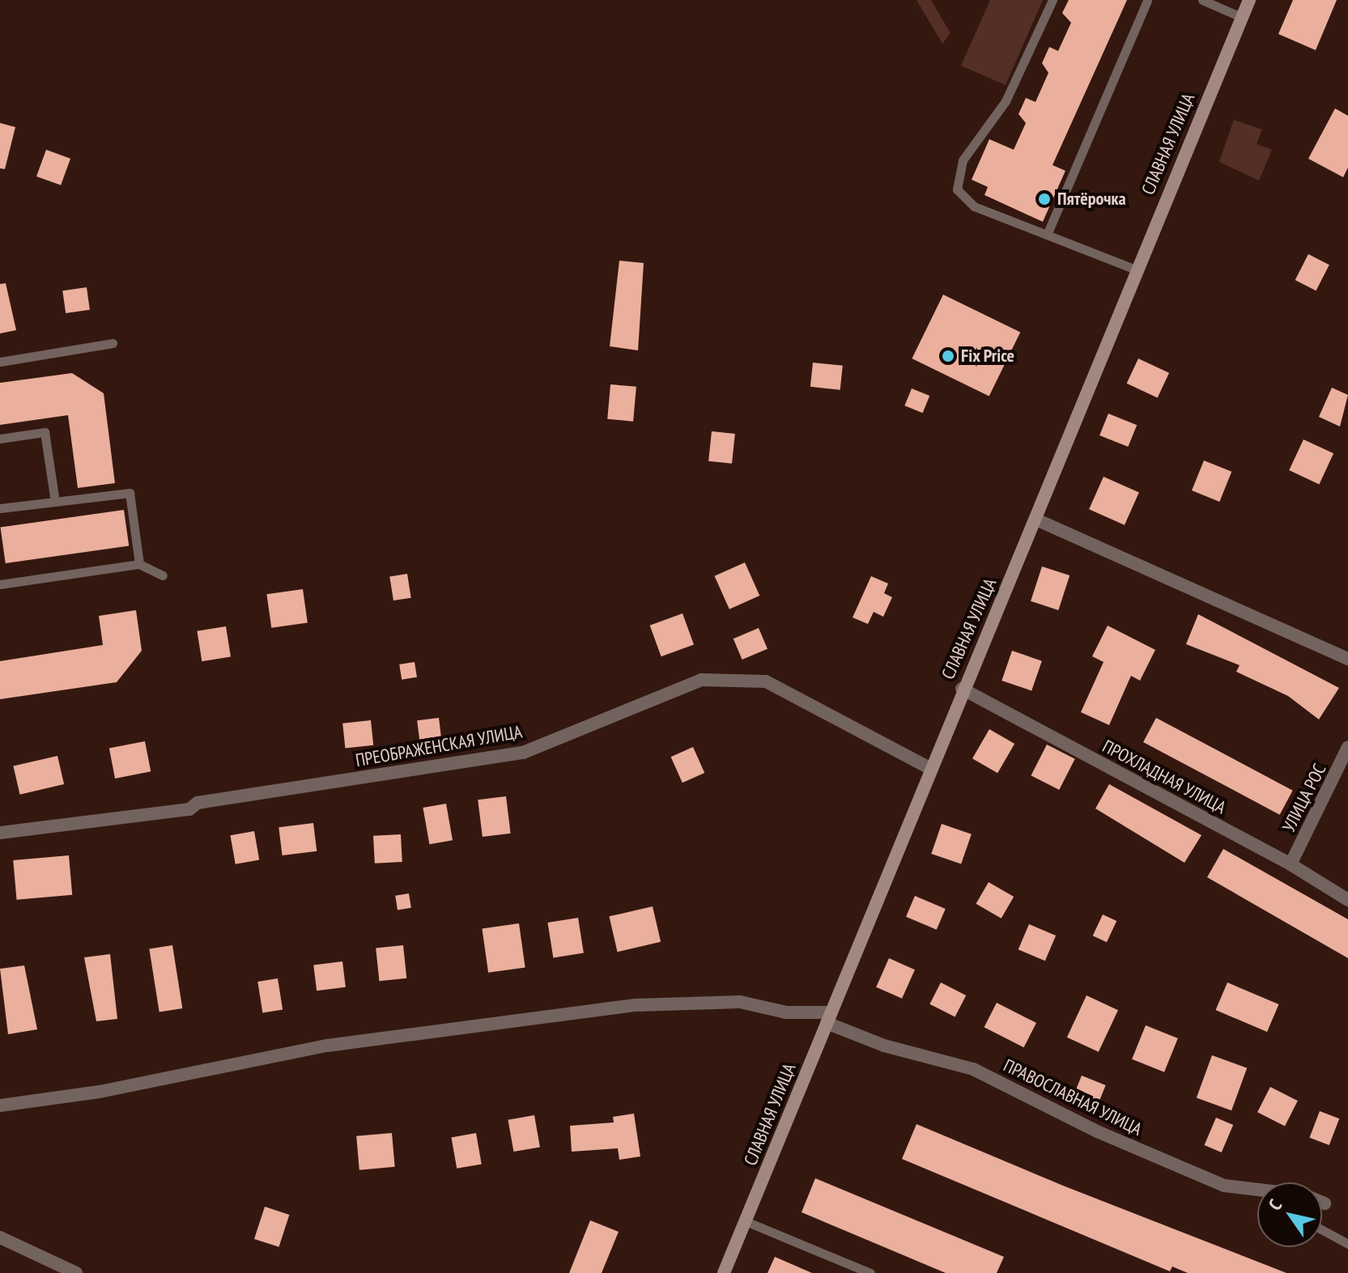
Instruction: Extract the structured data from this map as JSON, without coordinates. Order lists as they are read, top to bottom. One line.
{"streets":{"street":["СЛАВНАЯ УЛИЦА","ПРЕОБРАЖЕНСКАЯ УЛИЦА","ПРОХЛАДНАЯ УЛИЦА","УЛИЦА РОС","ПРАВОСЛАВНАЯ УЛИЦА"]},"crossings":[["СЛАВНАЯ УЛИЦА","ПРЕОБРАЖЕНСКАЯ УЛИЦА"],["СЛАВНАЯ УЛИЦА","ПРОХЛАДНАЯ УЛИЦА"],["СЛАВНАЯ УЛИЦА","ПРАВОСЛАВНАЯ УЛИЦА"],["ПРОХЛАДНАЯ УЛИЦА","УЛИЦА РОС"]],"places":["Пятёрочка","Fix Price"],"north":"top left"}
